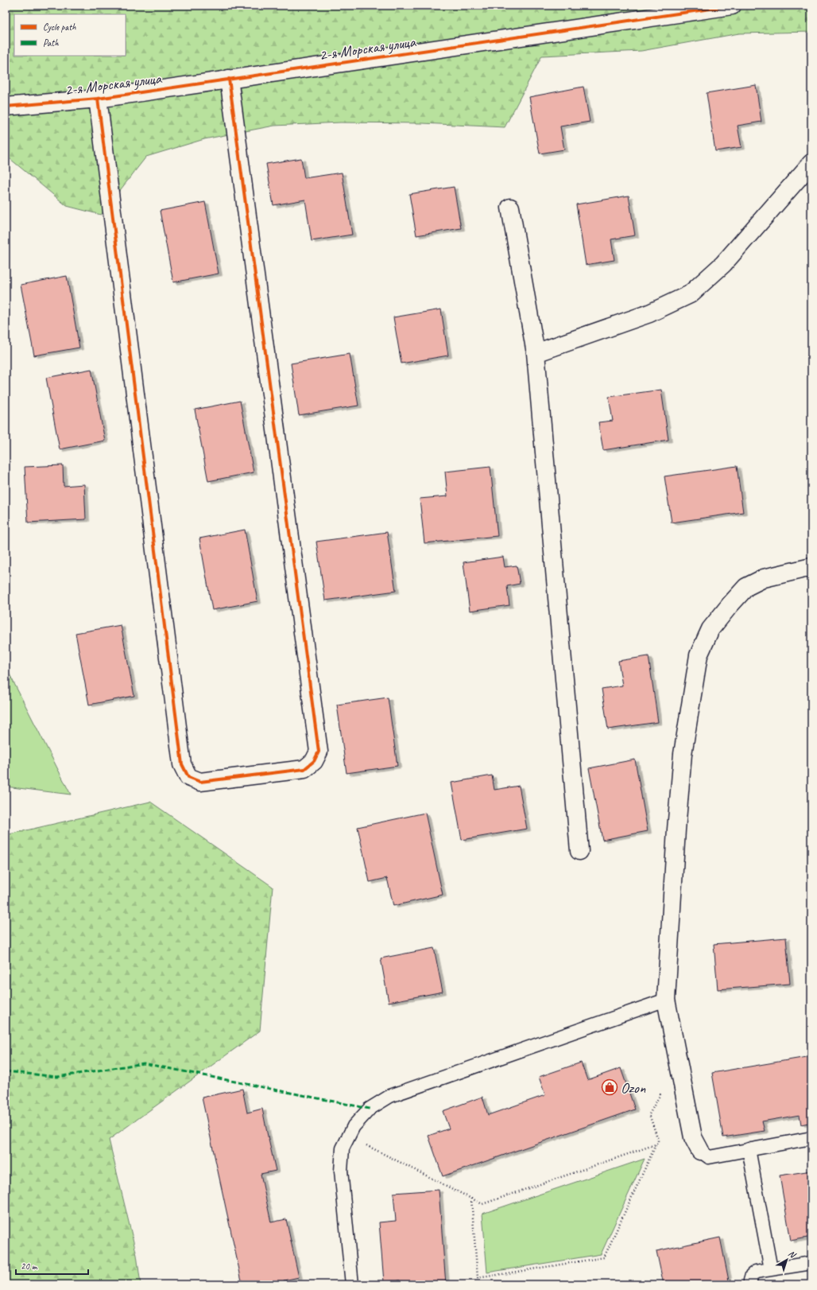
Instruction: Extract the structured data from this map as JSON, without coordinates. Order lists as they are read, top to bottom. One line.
{"streets":{"street":["2-я Морская улица"]},"places":{"shop":["Ozon"]},"legend":["Cycle path","Path"],"scale_bar":"20 m","north":"top right"}
